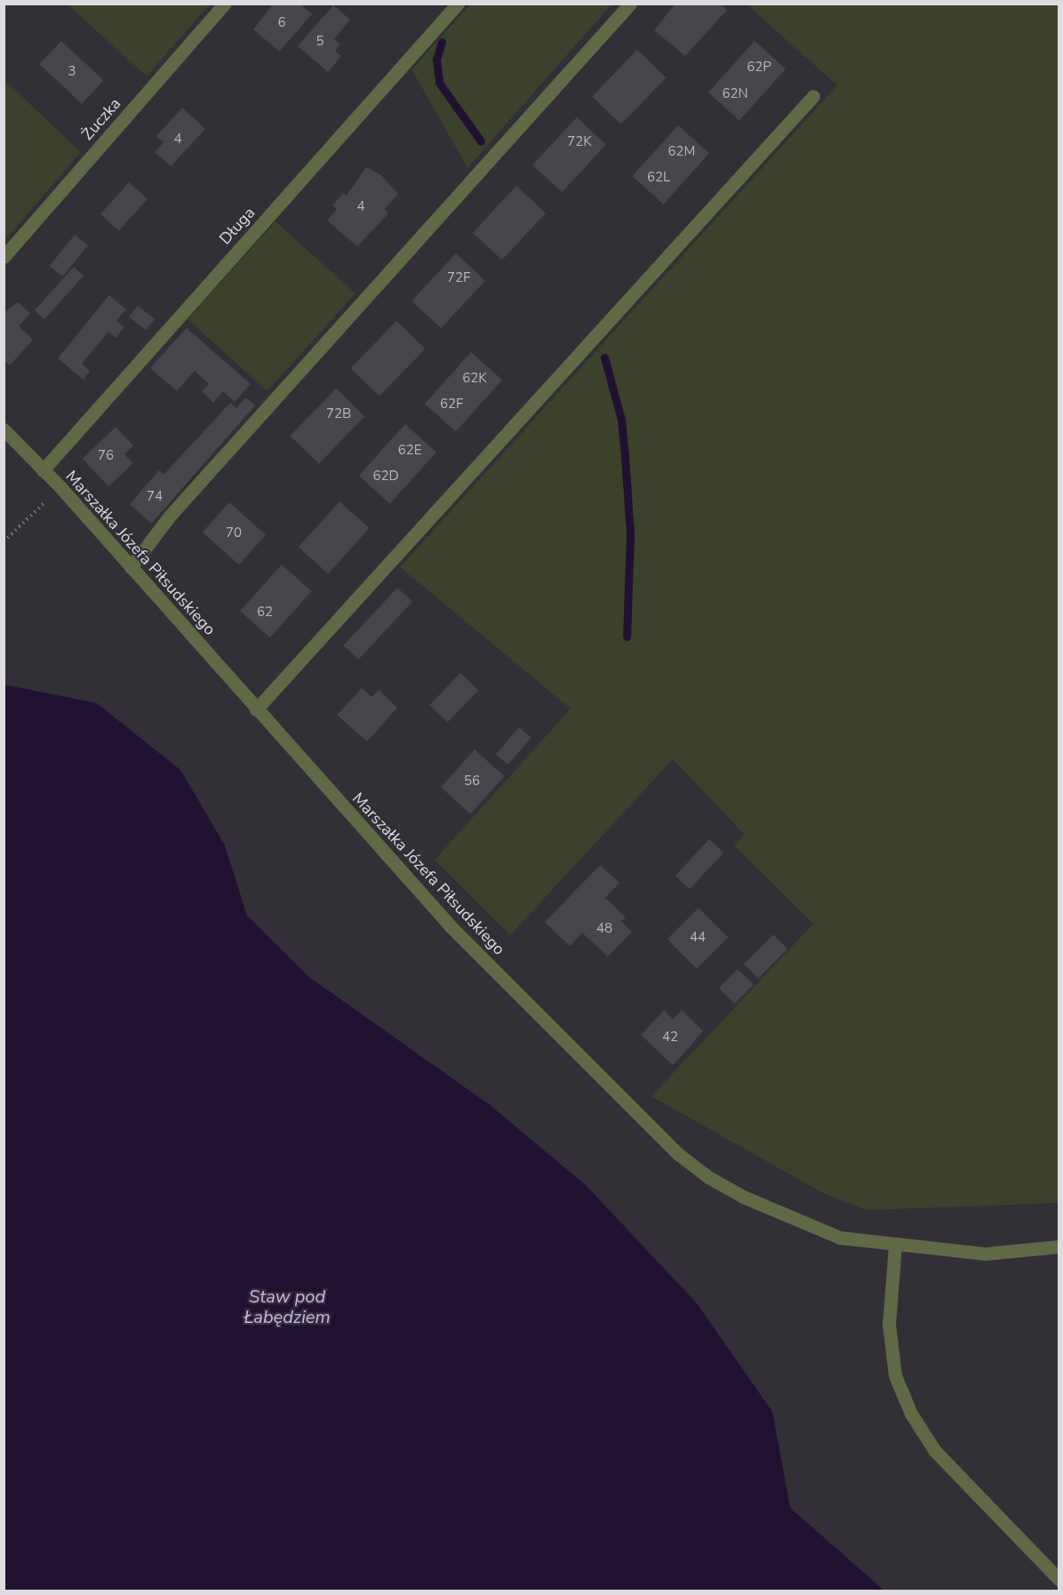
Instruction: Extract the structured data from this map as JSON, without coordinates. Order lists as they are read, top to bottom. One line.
{"streets":{"street":["Żuczka","Długa","Marszałka Józefa Piłsudskiego"]},"crossings":[["Długa","Marszałka Józefa Piłsudskiego"]],"water":["Staw pod Łabędziem"],"house_numbers":["6","5","62P","3","62N","4","72K","62M","62L","4","72F","62K","62F","72B","62E","76","62D","74","70","62","56","48","44","42"]}
